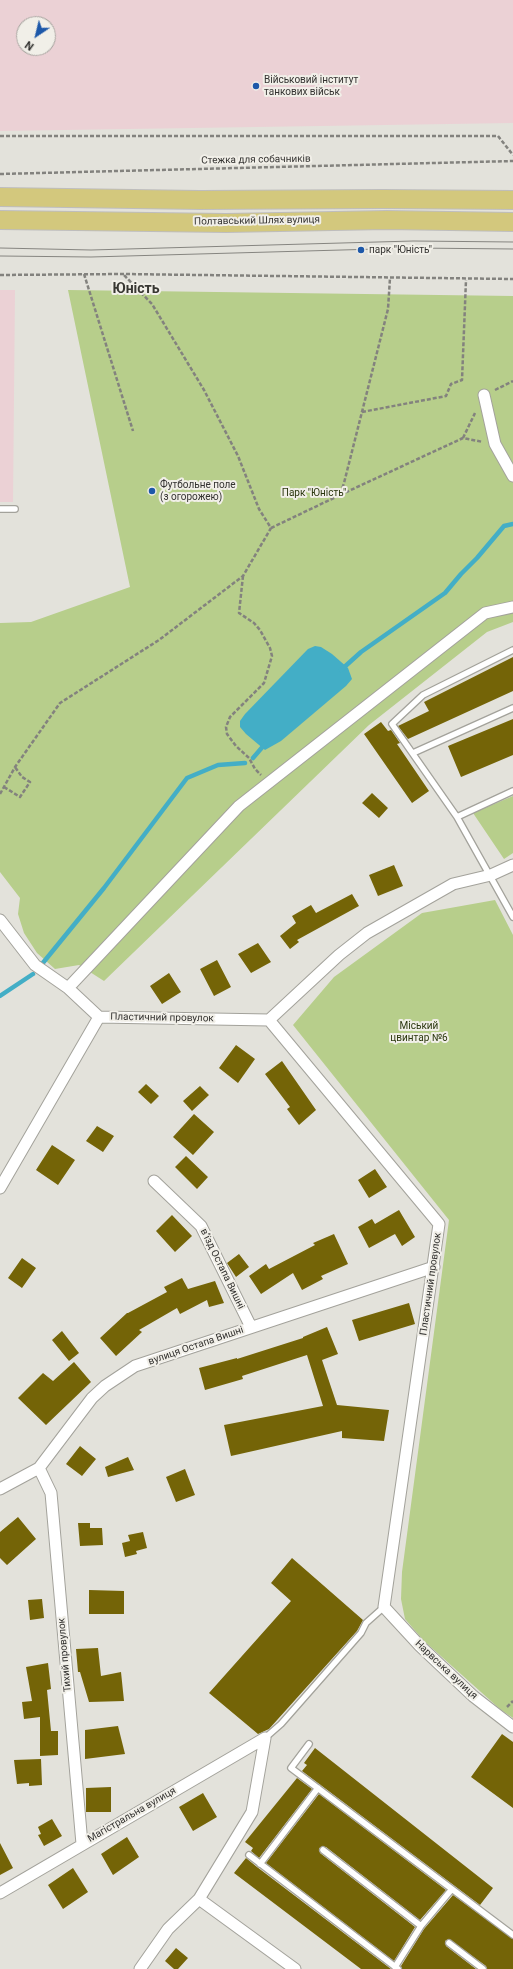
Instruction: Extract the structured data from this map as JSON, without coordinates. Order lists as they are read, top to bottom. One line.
{"streets":{"main road":["Полтавський Шлях вулиця"],"street":["Пластичний провулок","в’їзд Остапа Вишні","вулиця Остапа Вишні","Тихий провулок","Нарвська вулиця","Магістральна вулиця"],"path":["Стежка для собачників"]},"crossings":[["Пластичний провулок","вулиця Остапа Вишні"],["Пластичний провулок","Нарвська вулиця"],["в’їзд Остапа Вишні","вулиця Остапа Вишні"],["вулиця Остапа Вишні","Тихий провулок"],["Тихий провулок","Магістральна вулиця"]],"districts":["Юність"],"parks":["Парк \"Юність\"","Міський цвинтар №6"],"places":["Військовий інститут танкових військ","парк \"Юність\"","Футбольне поле (з огорожею)"],"north":"bottom left"}
